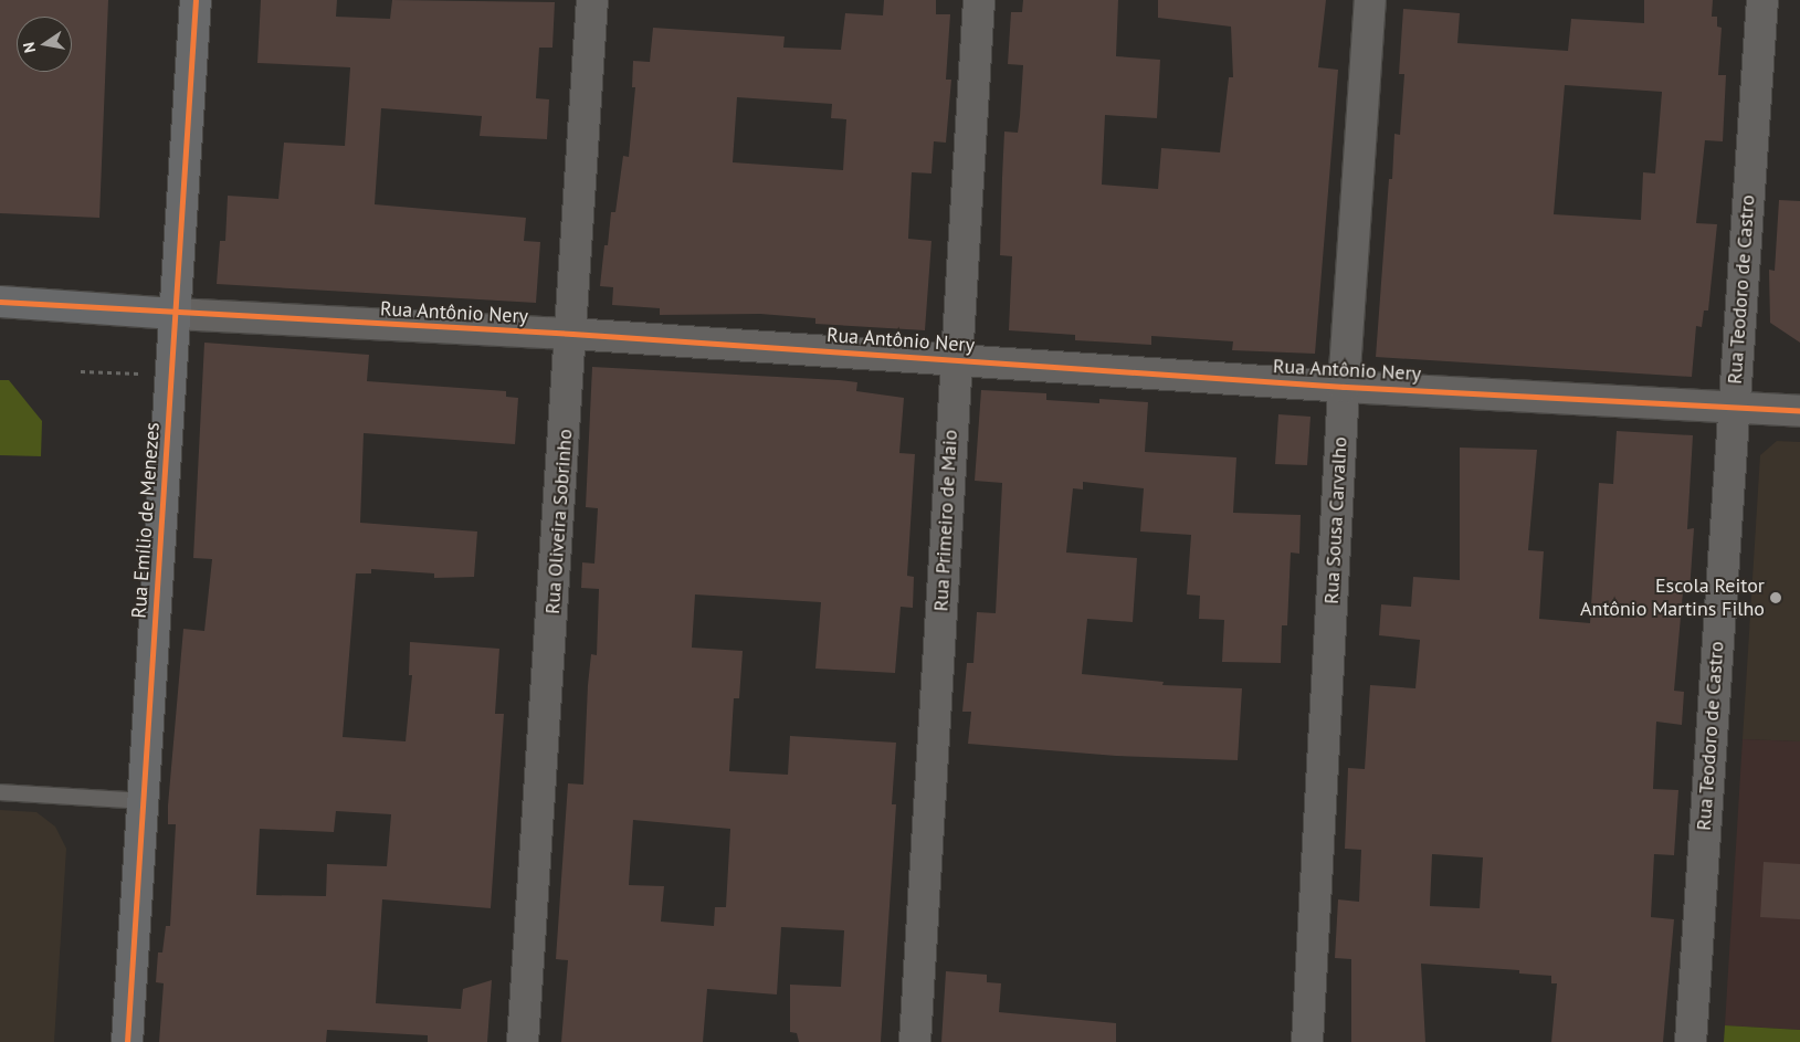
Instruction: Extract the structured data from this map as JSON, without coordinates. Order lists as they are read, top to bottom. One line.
{"streets":{"street":["Rua Teodoro de Castro","Rua Antônio Nery","Rua Emílio de Menezes","Rua Primeiro de Maio","Rua Sousa Carvalho","Rua Oliveira Sobrinho"]},"crossings":[["Rua Teodoro de Castro","Rua Antônio Nery"],["Rua Antônio Nery","Rua Emílio de Menezes"],["Rua Antônio Nery","Rua Primeiro de Maio"],["Rua Antônio Nery","Rua Sousa Carvalho"],["Rua Antônio Nery","Rua Oliveira Sobrinho"]],"places":["Escola Reitor Antônio Martins Filho"],"north":"left"}
